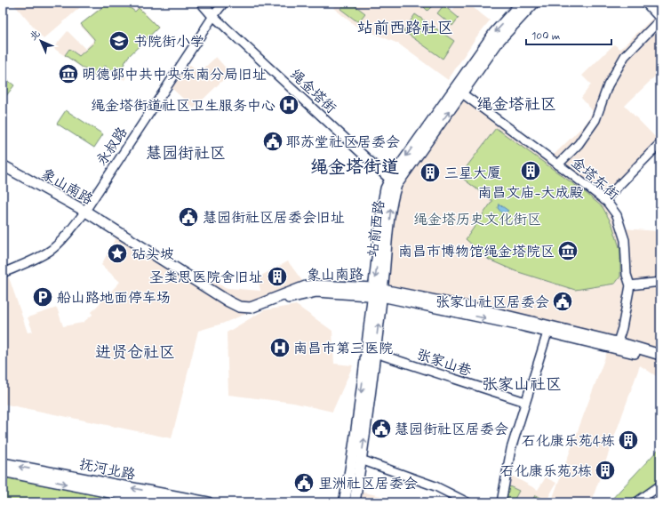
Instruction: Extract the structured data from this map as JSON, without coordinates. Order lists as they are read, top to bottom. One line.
{"streets":{"main road":["象山南路","站前西路","抚河北路"],"street":["绳金塔街","永叔路","金塔东街","张家山巷"]},"crossings":[["绳金塔街","永叔路"],["绳金塔街","站前西路"],["永叔路","象山南路"],["金塔东街","象山南路"],["金塔东街","站前西路"],["象山南路","站前西路"],["站前西路","张家山巷"]],"districts":["站前西路社区","绳金塔社区","慧园街社区","绳金塔街道","进贤仓社区","张家山社区"],"parks":["绳金塔历史文化街区"],"places":{"school or university":["书院街小学"],"museum":["明德邨中共中央东南分局旧址","南昌市博物馆绳金塔院区"],"hospital":["绳金塔街道社区卫生服务中心","南昌市第三医院"],"public building":["耶苏堂社区居委会","慧园街社区居委会旧址","张家山社区居委会","慧园街社区居委会","里洲社区居委会"],"building":["南昌文庙-大成殿","三星大厦","圣类思医院舍旧址","石化康乐苑4栋","石化康乐苑3栋"],"place":["砧头坡"],"parking":["船山路地面停车场"]},"scale_bar":"100 m","north":"top left"}
